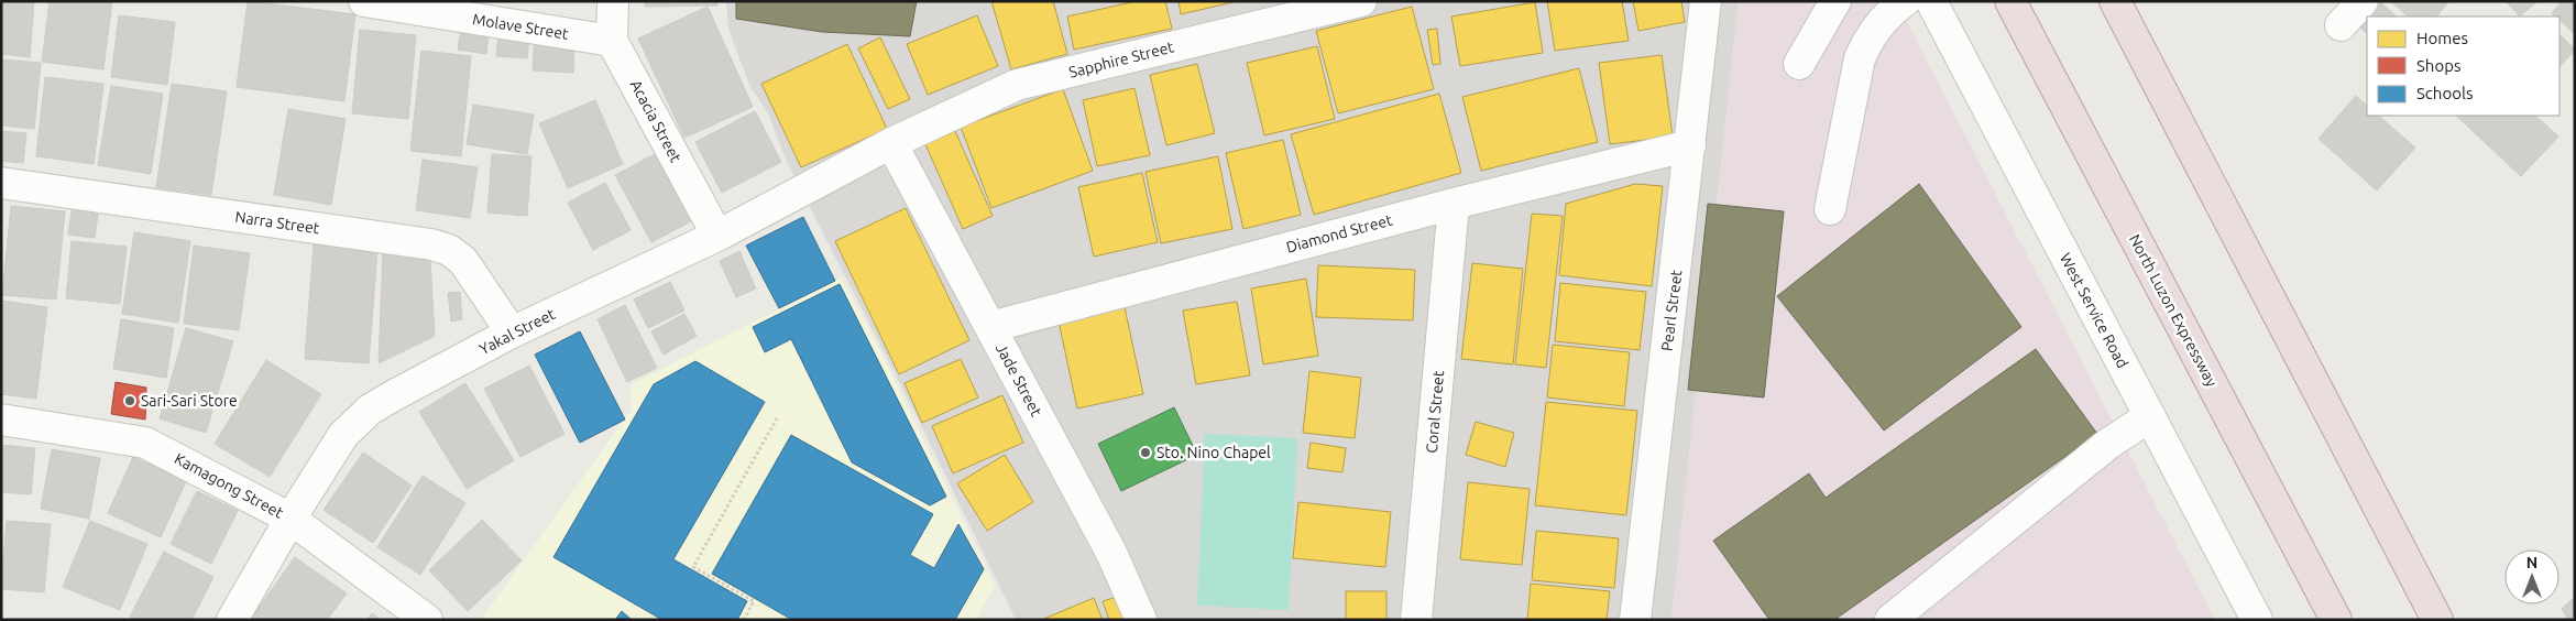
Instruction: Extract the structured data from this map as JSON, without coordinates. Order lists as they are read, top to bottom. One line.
{"streets":{"highway":["North Luzon Expressway"],"street":["Molave Street","Sapphire Street","Acacia Street","Narra Street","Diamond Street","Pearl Street","West Service Road","Yakal Street","Jade Street","Coral Street","Kamagong Street"]},"crossings":[["Molave Street","Acacia Street"],["Sapphire Street","Yakal Street"],["Sapphire Street","Jade Street"],["Acacia Street","Yakal Street"],["Narra Street","Yakal Street"],["Diamond Street","Pearl Street"],["Diamond Street","Jade Street"],["Diamond Street","Coral Street"],["Yakal Street","Jade Street"],["Yakal Street","Kamagong Street"]],"places":["Sari-Sari Store","Sto. Nino Chapel"],"legend":["Homes","Shops","Schools"],"north":"top"}
